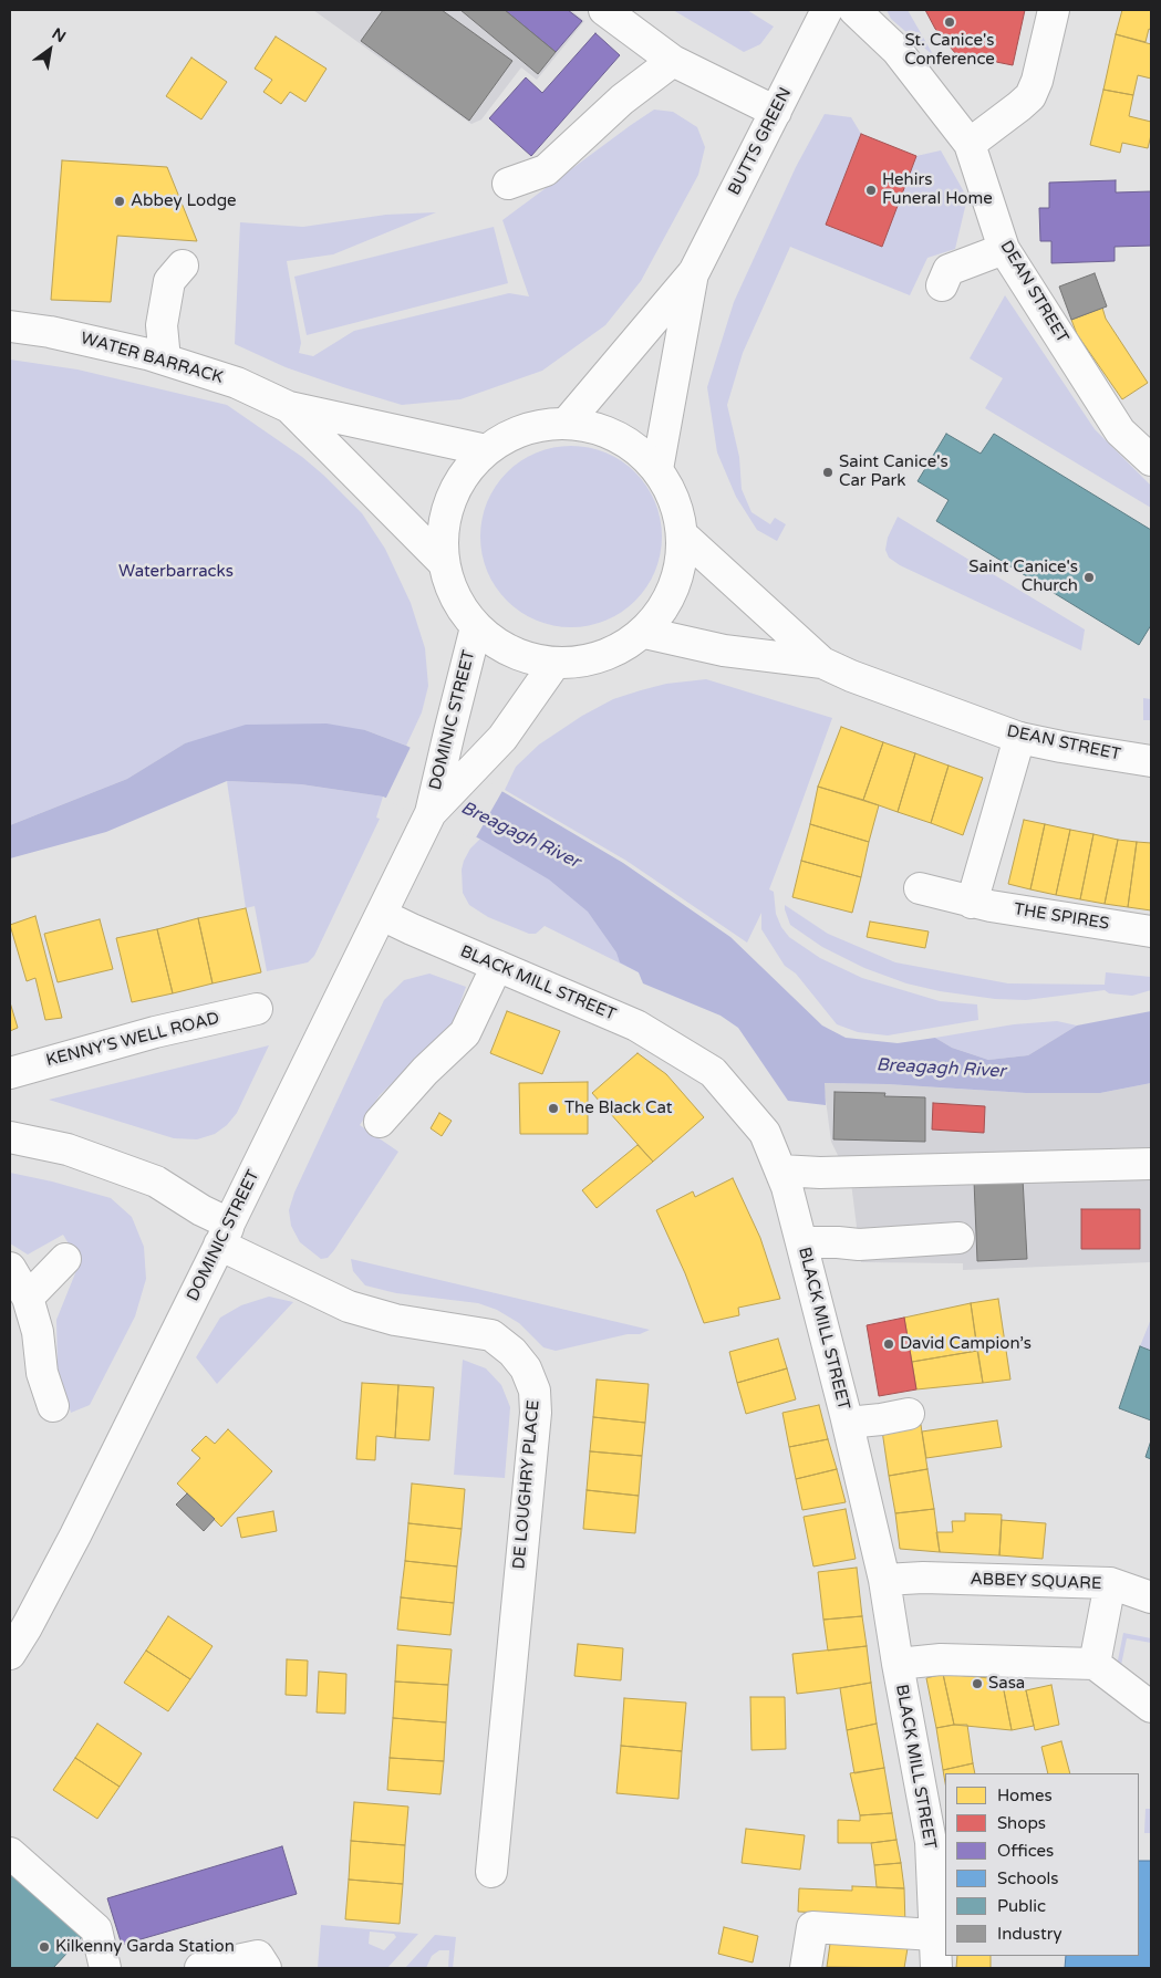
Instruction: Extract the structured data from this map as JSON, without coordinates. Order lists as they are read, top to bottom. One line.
{"streets":{"street":["BUTTS GREEN","DEAN STREET","WATER BARRACK","DOMINIC STREET","THE SPIRES","BLACK MILL STREET","KENNY'S WELL ROAD","DE LOUGHRY PLACE","ABBEY SQUARE"]},"crossings":[["DOMINIC STREET","BLACK MILL STREET"],["DOMINIC STREET","DE LOUGHRY PLACE"],["BLACK MILL STREET","ABBEY SQUARE"]],"water":["Breagagh River"],"parks":["Waterbarracks"],"places":["St. Canice's Conference","Hehirs Funeral Home","Abbey Lodge","Saint Canice's Car Park","Saint Canice's Church","The Black Cat","David Campion’s","Sasa","Kilkenny Garda Station"],"legend":["Homes","Shops","Offices","Schools","Public","Industry"],"north":"top right"}
